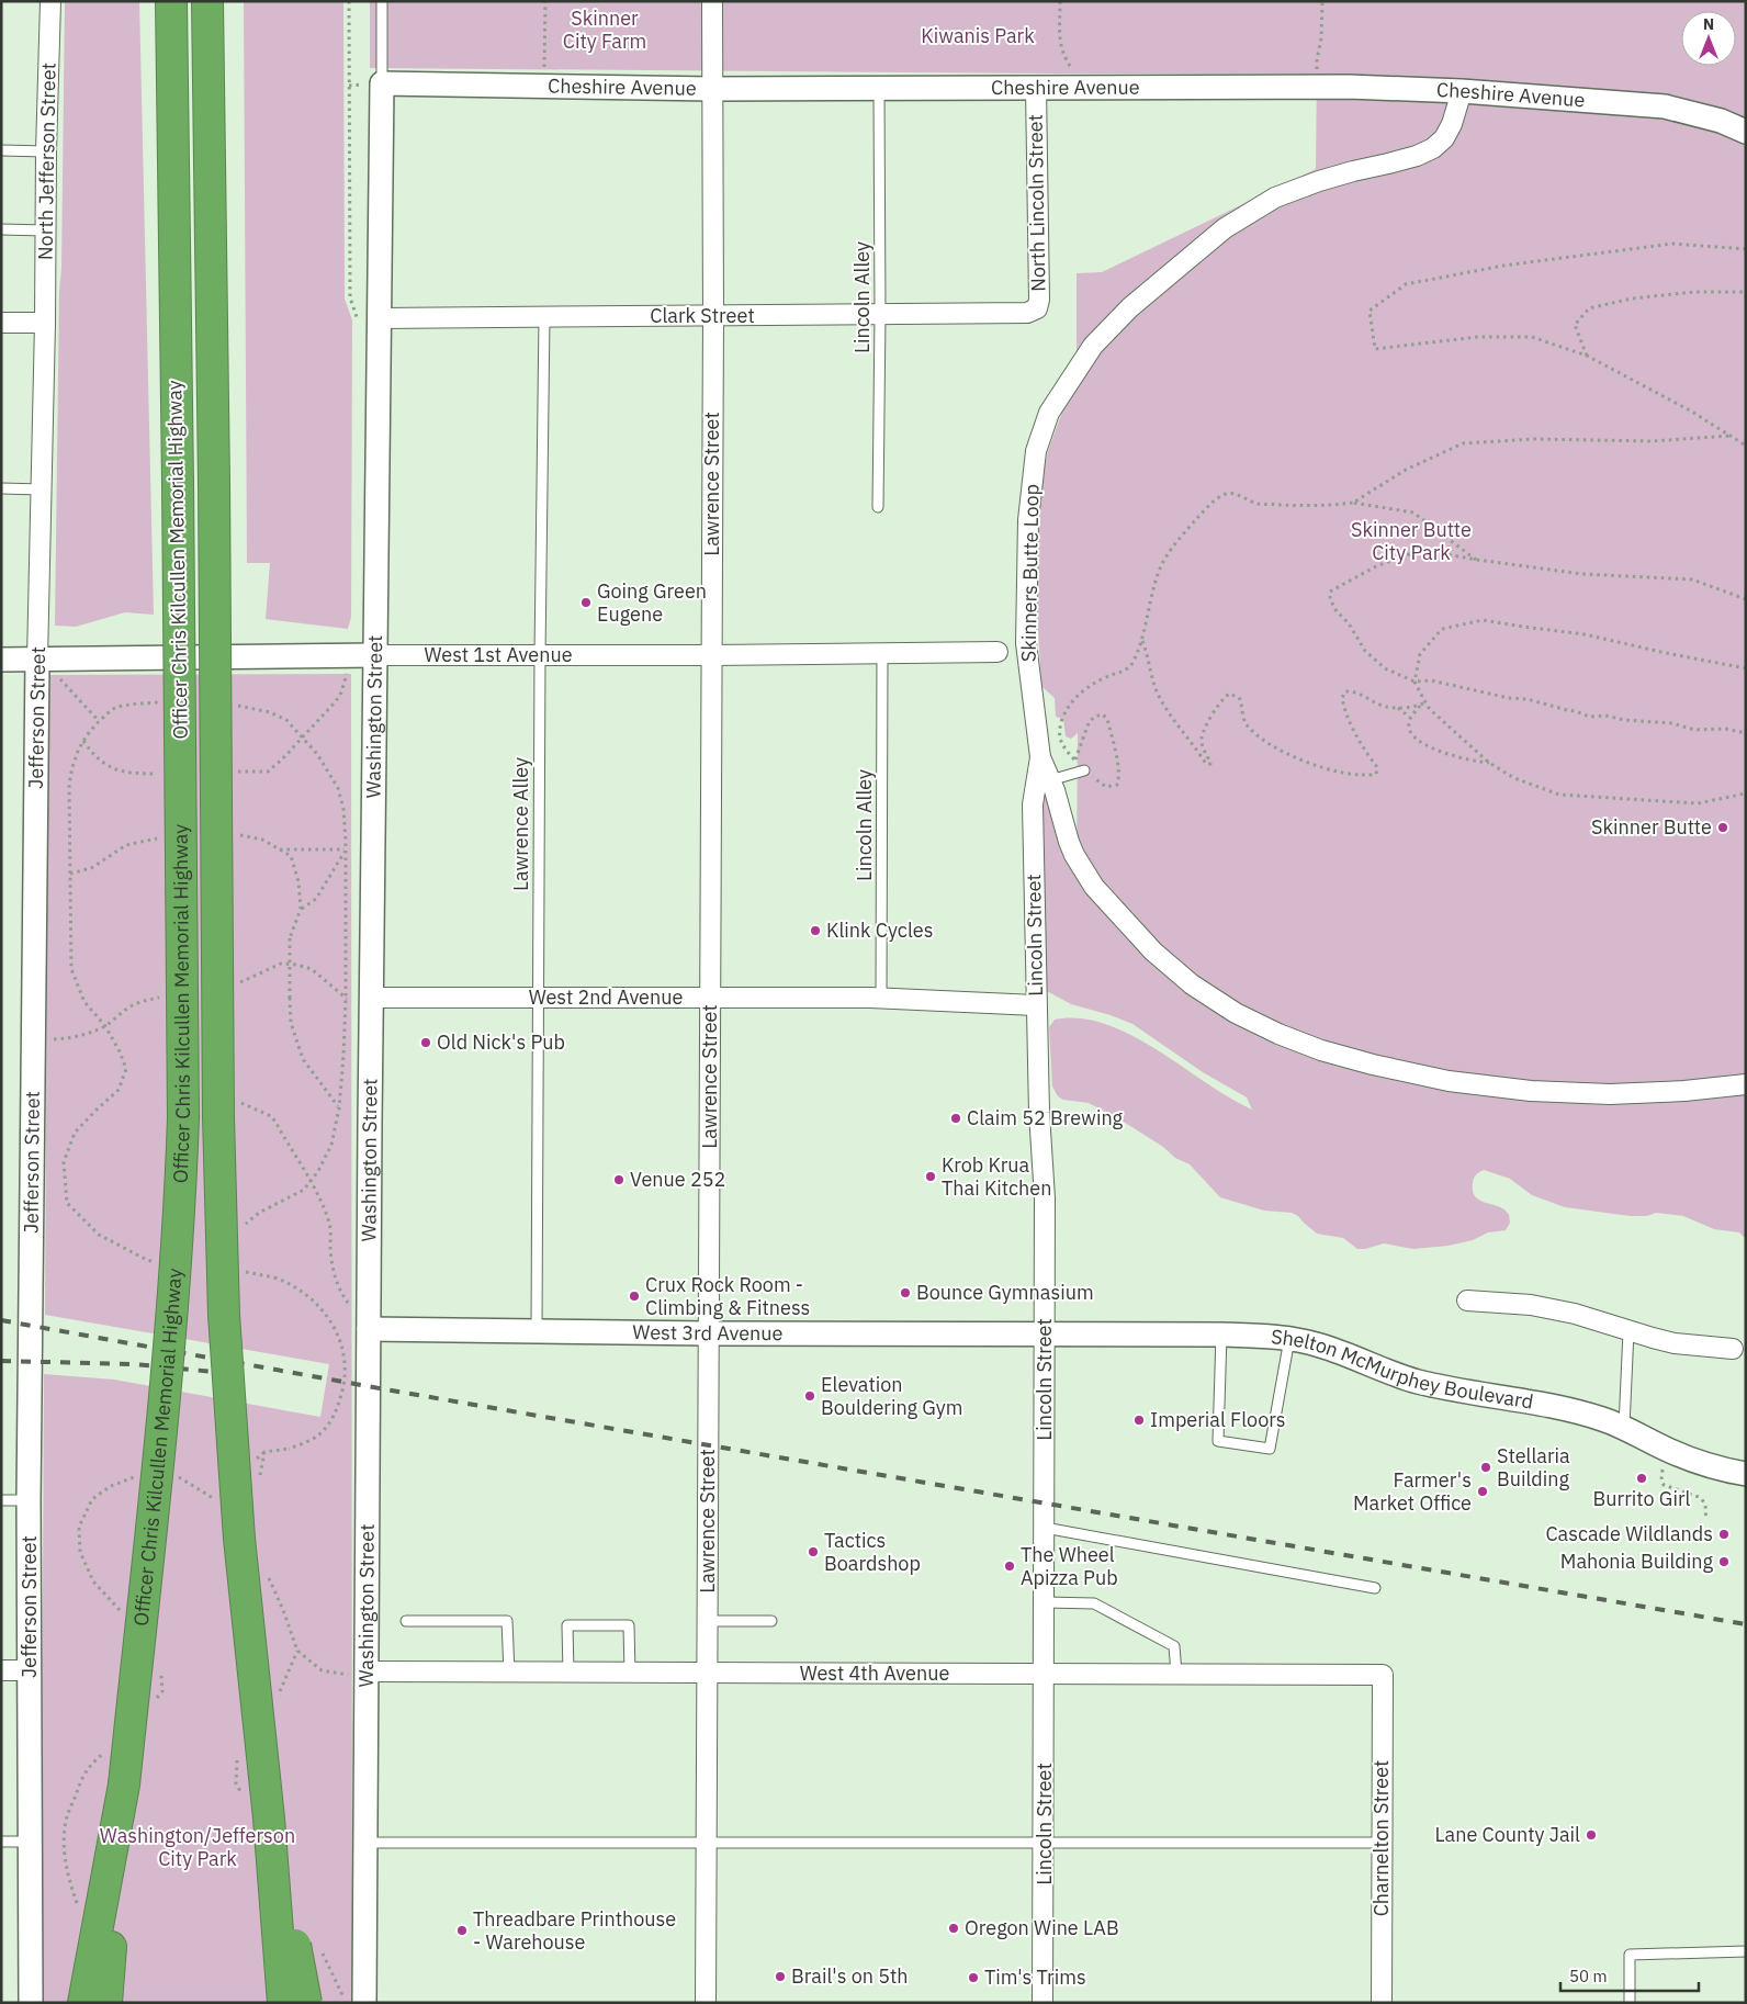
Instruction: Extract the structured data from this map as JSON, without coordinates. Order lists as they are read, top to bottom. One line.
{"streets":{"highway":["Officer Chris Kilcullen Memorial Highway"],"street":["Cheshire Avenue","North Jefferson Street","North Lincoln Street","Clark Street","Lawrence Street","Skinners Butte Loop","West 1st Avenue","Washington Street","Jefferson Street","Lincoln Street","West 2nd Avenue","West 3rd Avenue","Shelton McMurphey Boulevard","West 4th Avenue","Charnelton Street"],"lane":["Lincoln Alley","Lawrence Alley"]},"crossings":[["Cheshire Avenue","North Lincoln Street"],["Cheshire Avenue","Lincoln Alley"],["Cheshire Avenue","Lawrence Street"],["Cheshire Avenue","Skinners Butte Loop"],["Cheshire Avenue","Washington Street"],["North Jefferson Street","Jefferson Street"],["North Lincoln Street","Clark Street"],["Lincoln Alley","Clark Street"],["Lincoln Alley","West 1st Avenue"],["Lincoln Alley","West 2nd Avenue"],["Clark Street","Lawrence Street"],["Clark Street","Washington Street"],["Clark Street","Lawrence Alley"],["Lawrence Street","West 1st Avenue"],["Lawrence Street","West 2nd Avenue"],["Lawrence Street","West 3rd Avenue"],["Lawrence Street","West 4th Avenue"],["Skinners Butte Loop","Lincoln Street"],["West 1st Avenue","Washington Street"],["West 1st Avenue","Jefferson Street"],["West 1st Avenue","Lawrence Alley"],["Washington Street","West 2nd Avenue"],["Washington Street","West 3rd Avenue"],["Washington Street","West 4th Avenue"],["Lawrence Alley","West 2nd Avenue"],["Lawrence Alley","West 3rd Avenue"],["Lincoln Street","West 2nd Avenue"],["Lincoln Street","West 3rd Avenue"],["Lincoln Street","Shelton McMurphey Boulevard"],["Lincoln Street","West 4th Avenue"],["West 3rd Avenue","Shelton McMurphey Boulevard"],["West 4th Avenue","Charnelton Street"]],"parks":["Skinner City Farm","Kiwanis Park","Skinner Butte City Park","Washington/Jefferson City Park"],"places":["Going Green Eugene","Skinner Butte","Klink Cycles","Old Nick's Pub","Claim 52 Brewing","Krob Krua Thai Kitchen","Venue 252","Bounce Gymnasium","Crux Rock Room - Climbing & Fitness","Elevation Bouldering Gym","Imperial Floors","Stellaria Building","Burrito Girl","Farmer's Market Office","Cascade Wildlands","Tactics Boardshop","Mahonia Building","The Wheel Apizza Pub","Lane County Jail","Oregon Wine LAB","Threadbare Printhouse - Warehouse","Brail's on 5th","Tim's Trims"],"scale_bar":"50 m","north":"top"}
